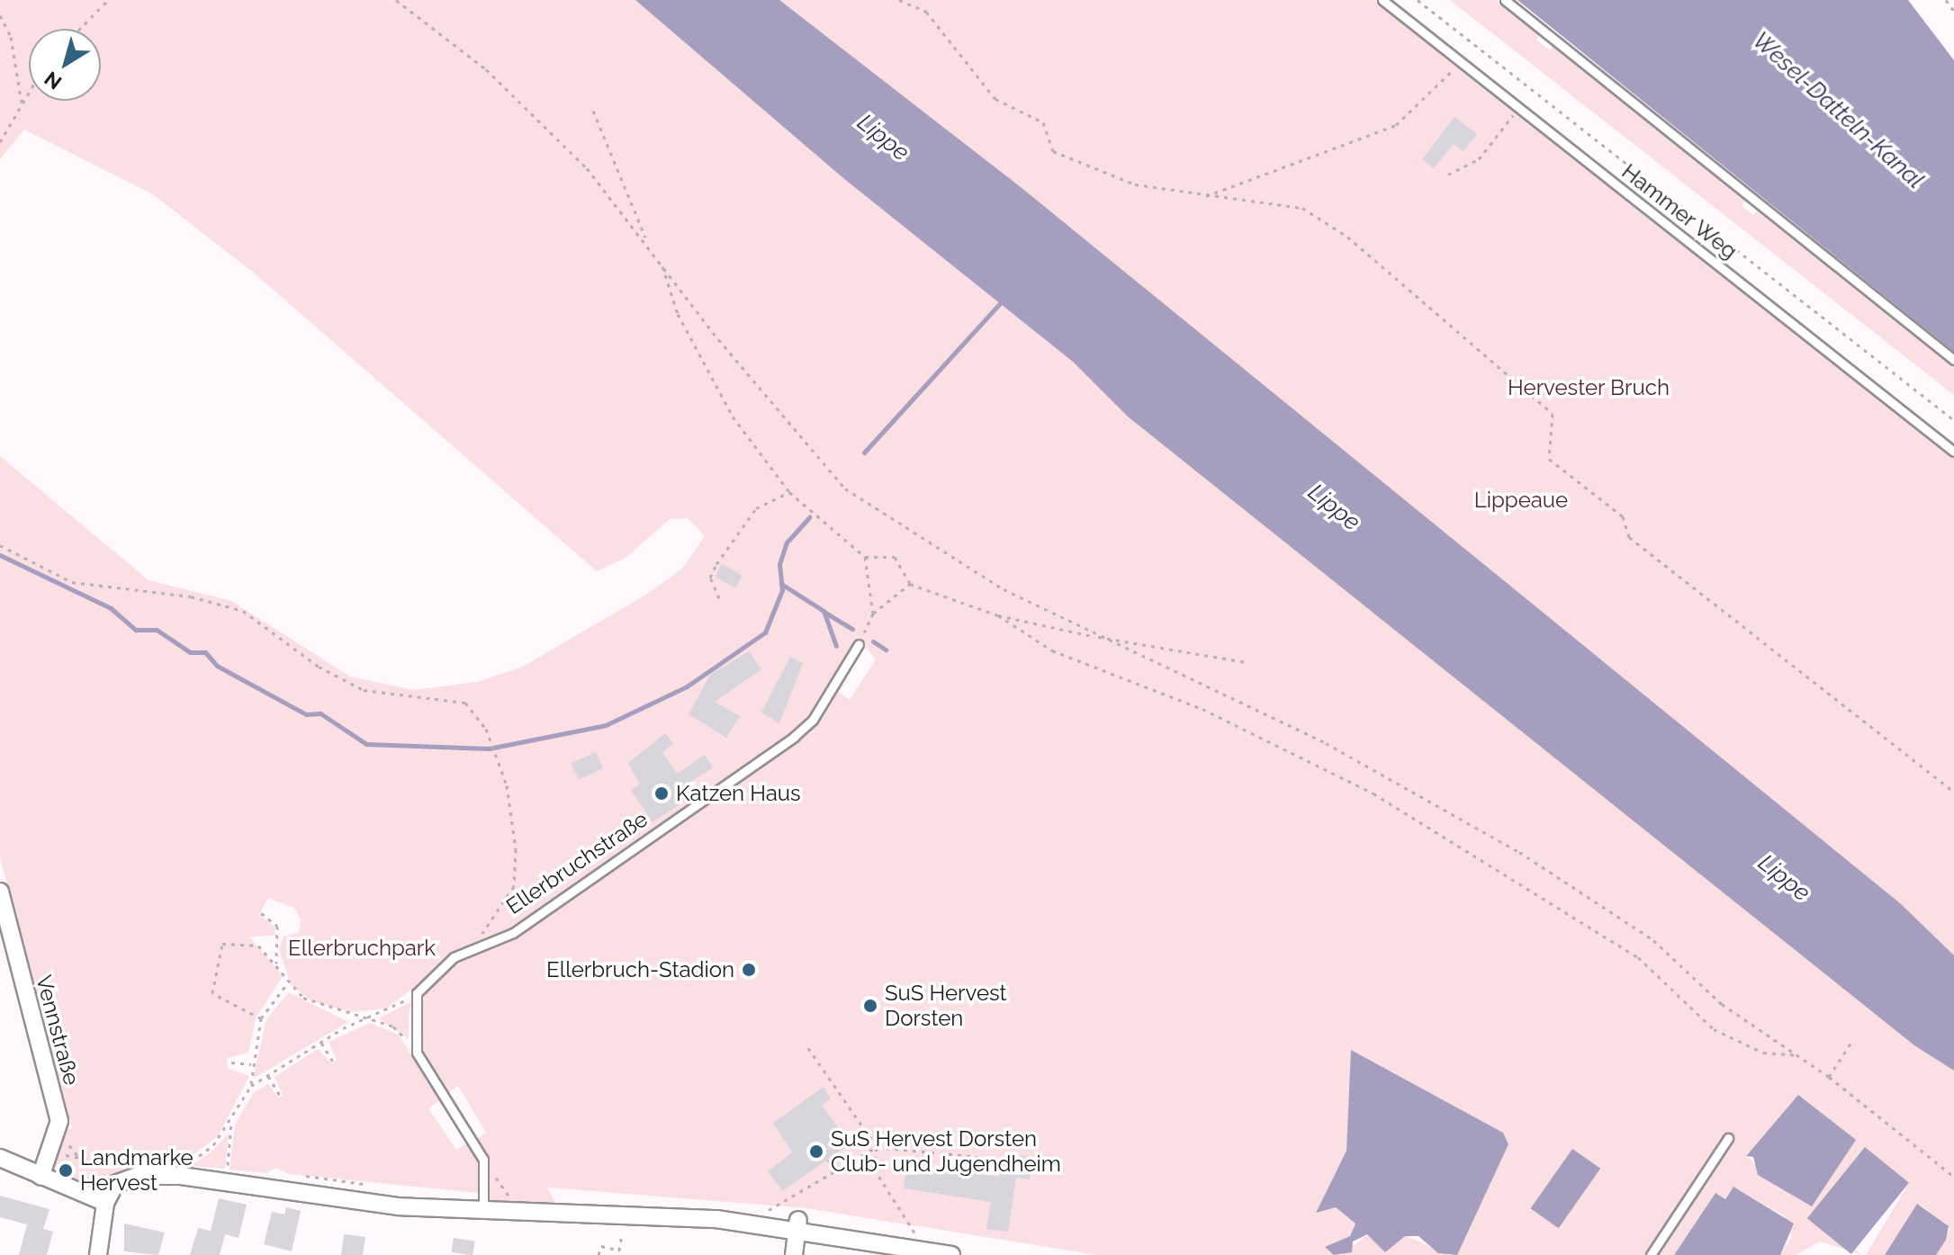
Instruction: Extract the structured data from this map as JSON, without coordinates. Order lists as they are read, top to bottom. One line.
{"streets":{"street":["Vennstraße"],"lane":["Hammer Weg","Ellerbruchstraße"]},"water":["Wesel-Datteln-Kanal","Lippe"],"parks":["Hervester Bruch","Lippeaue","Ellerbruchpark"],"places":["Katzen Haus","Ellerbruch-Stadion","SuS Hervest Dorsten","SuS Hervest Dorsten Club- und Jugendheim","Landmarke Hervest"],"north":"bottom left"}
